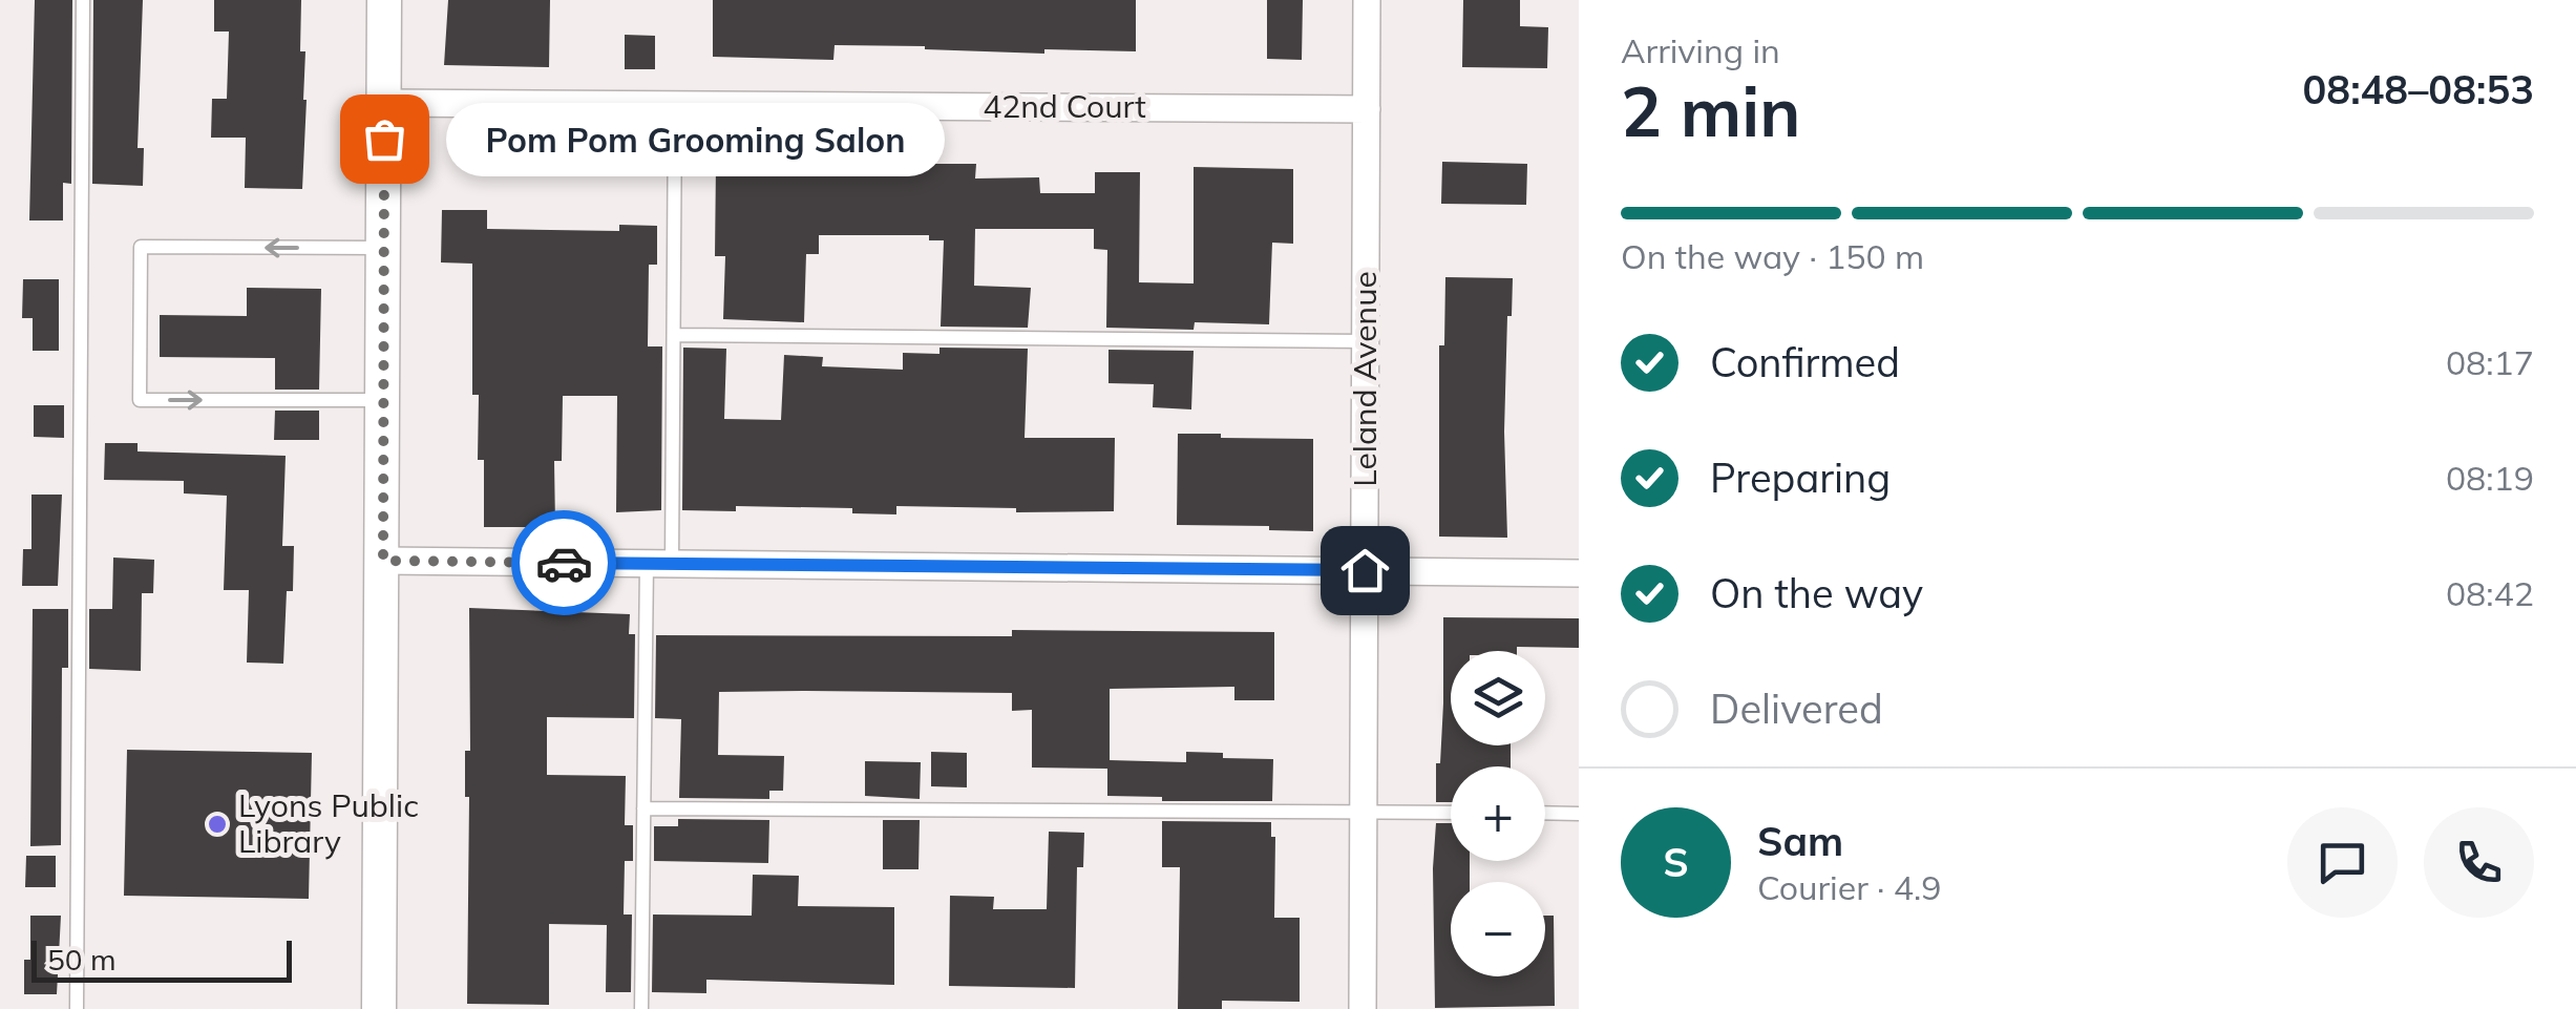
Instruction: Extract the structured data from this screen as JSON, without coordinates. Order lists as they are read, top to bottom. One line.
{"streets":{"street":["42nd Court","Leland Avenue"]},"crossings":[["42nd Court","Leland Avenue"]],"places":["Pom Pom Grooming Salon","Lyons Public Library"],"scale_bar":"50 m","page":{"heading":["2 min","Arriving in","08:48–08:53"],"panel":["Sam","Courier · 4.9"],"bubble":"Pom Pom Grooming Salon","bar":"On the way · 150 m","list":[["Confirmed","08:17"],["Preparing","08:19"],["On the way","08:42"],"Delivered"],"map_buttons":["+","−"],"round":"S","scale":"50 m"}}
